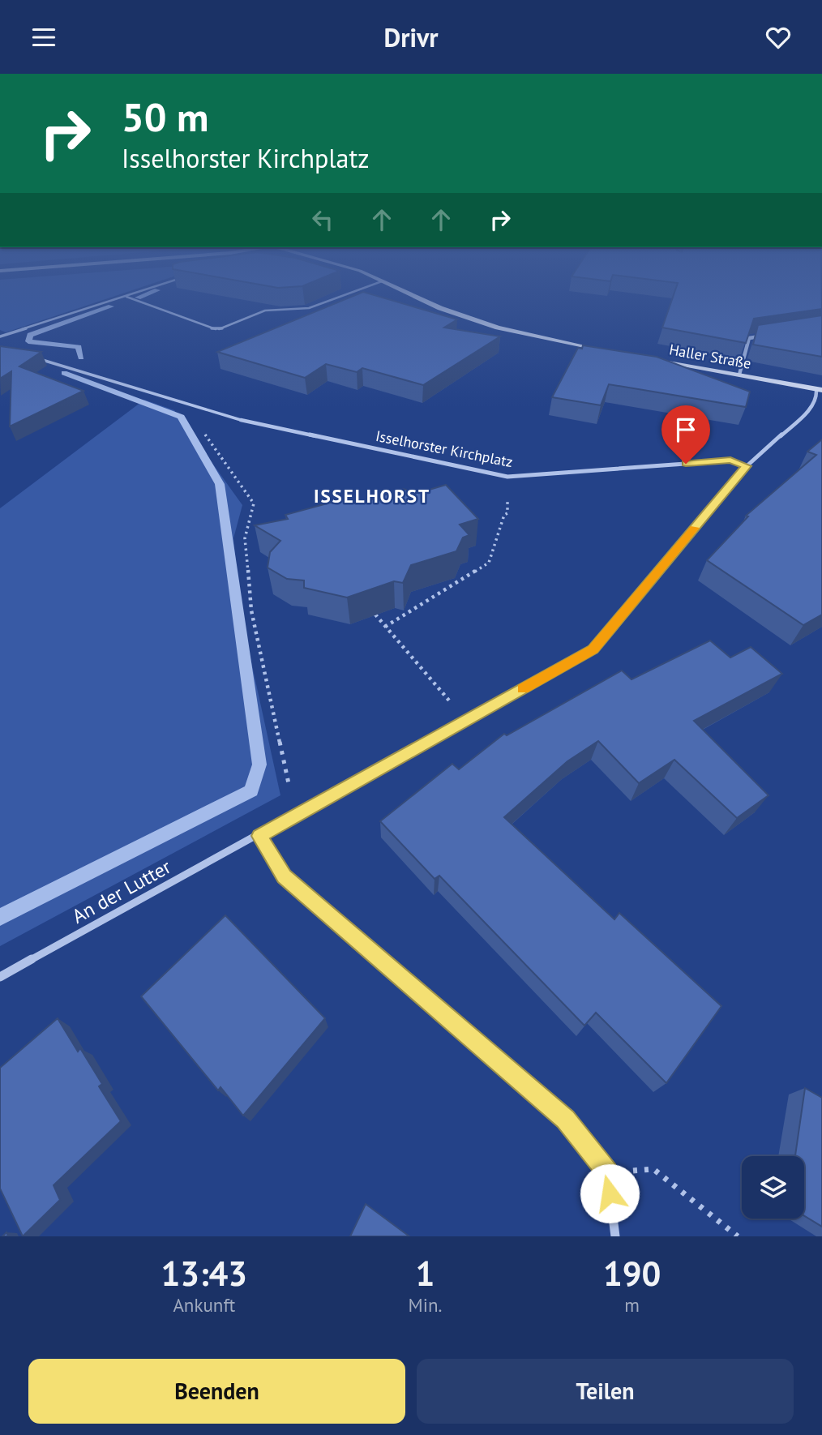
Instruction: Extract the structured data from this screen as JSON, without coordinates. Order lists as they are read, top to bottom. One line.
{"streets":{"street":["Haller Straße","Isselhorster Kirchplatz","An der Lutter"]},"districts":["ISSELHORST"],"page":{"header":"Drivr","turn":["50 m","Isselhorster Kirchplatz"],"eta":["13:43","Ankunft","1","Min.","190","m"],"buttons":["Beenden","Teilen"]}}
